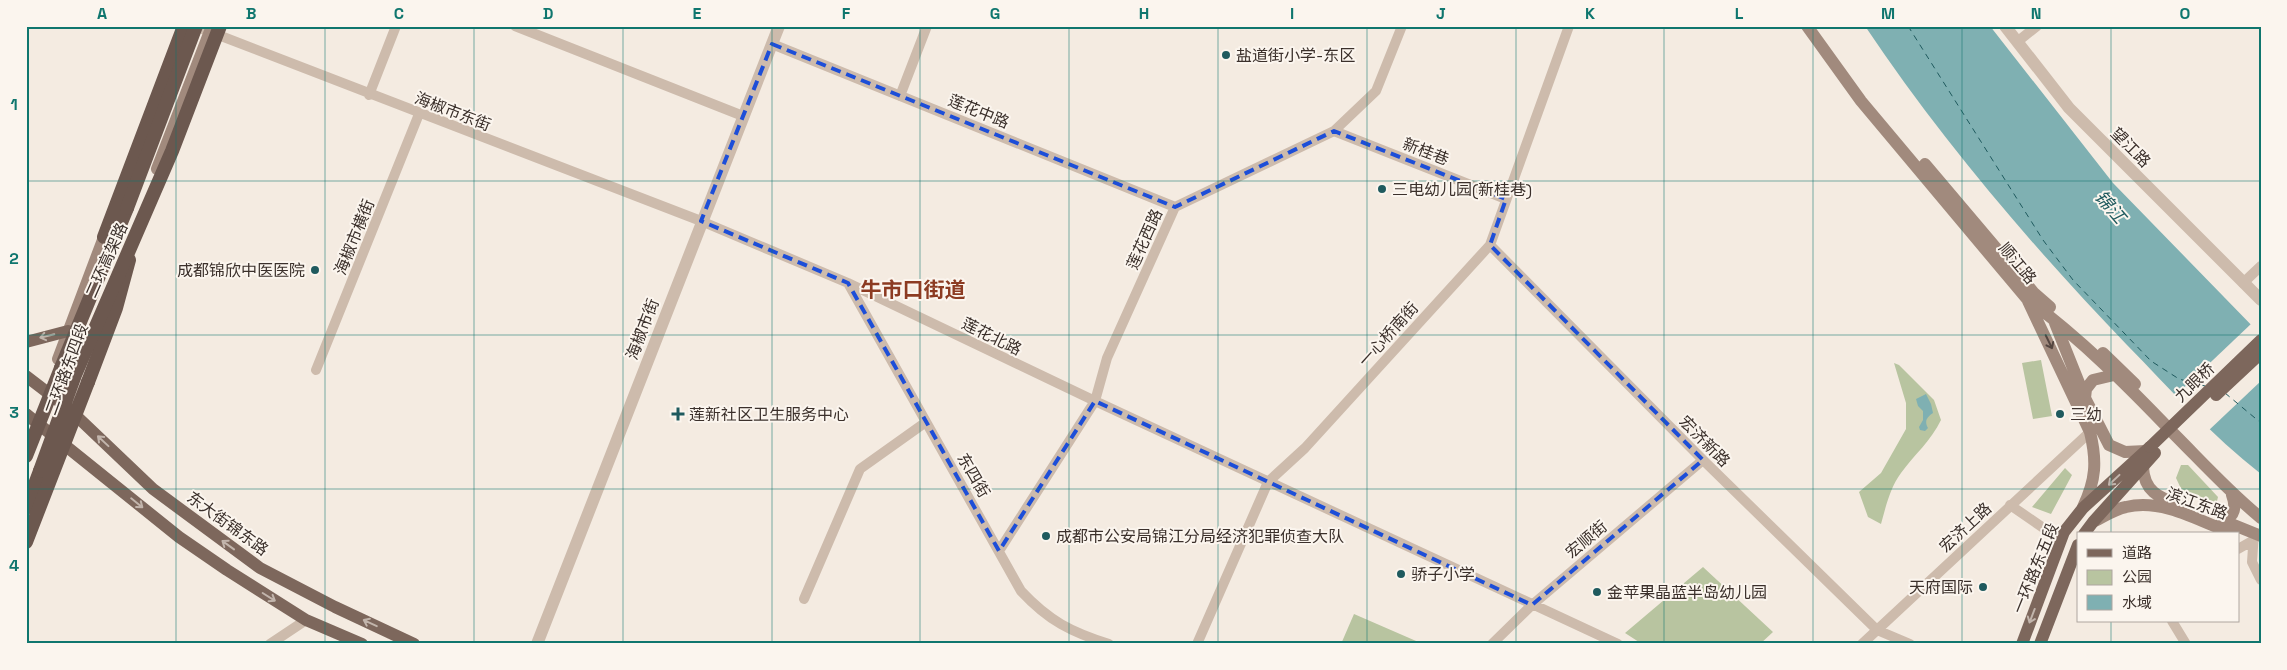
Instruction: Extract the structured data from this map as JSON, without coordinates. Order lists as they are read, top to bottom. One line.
{"streets":{"highway":["二环高架路"],"main road":["顺江路","二环路东四段","九眼桥","滨江东路","东大街锦东路","一环路东五段"],"street":["海椒市东街","莲花中路","望江路","新桂巷","海椒市横街","莲花西路","海椒市街","一心桥南街","莲花北路","宏济新路","东四街","宏济上路","宏顺街"]},"crossings":[["海椒市东街","海椒市横街"],["海椒市东街","二环高架路"],["海椒市东街","海椒市街"],["海椒市东街","莲花北路"],["海椒市东街","二环路东四段"],["莲花中路","莲花西路"],["莲花中路","海椒市街"],["新桂巷","莲花西路"],["新桂巷","一心桥南街"],["莲花西路","莲花北路"],["莲花西路","东四街"],["二环高架路","二环路东四段"],["顺江路","滨江东路"],["海椒市街","莲花北路"],["一心桥南街","莲花北路"],["一心桥南街","宏济新路"],["莲花北路","东四街"],["二环路东四段","东大街锦东路"],["九眼桥","一环路东五段"],["宏济新路","宏济上路"],["宏济新路","宏顺街"],["滨江东路","一环路东五段"]],"districts":["牛市口街道"],"water":["锦江"],"places":{"other":["盐道街小学-东区","三电幼儿园(新桂巷)","成都锦欣中医医院","三幼","成都市公安局锦江分局经济犯罪侦查大队","骄子小学","天府国际","金苹果晶蓝半岛幼儿园"],"health":["莲新社区卫生服务中心"]},"legend":["道路","公园","水域"],"grid":{"columns":["A","B","C","D","E","F","G","H","I","J","K","L","M","N","O"],"rows":["1","2","3","4"]}}
